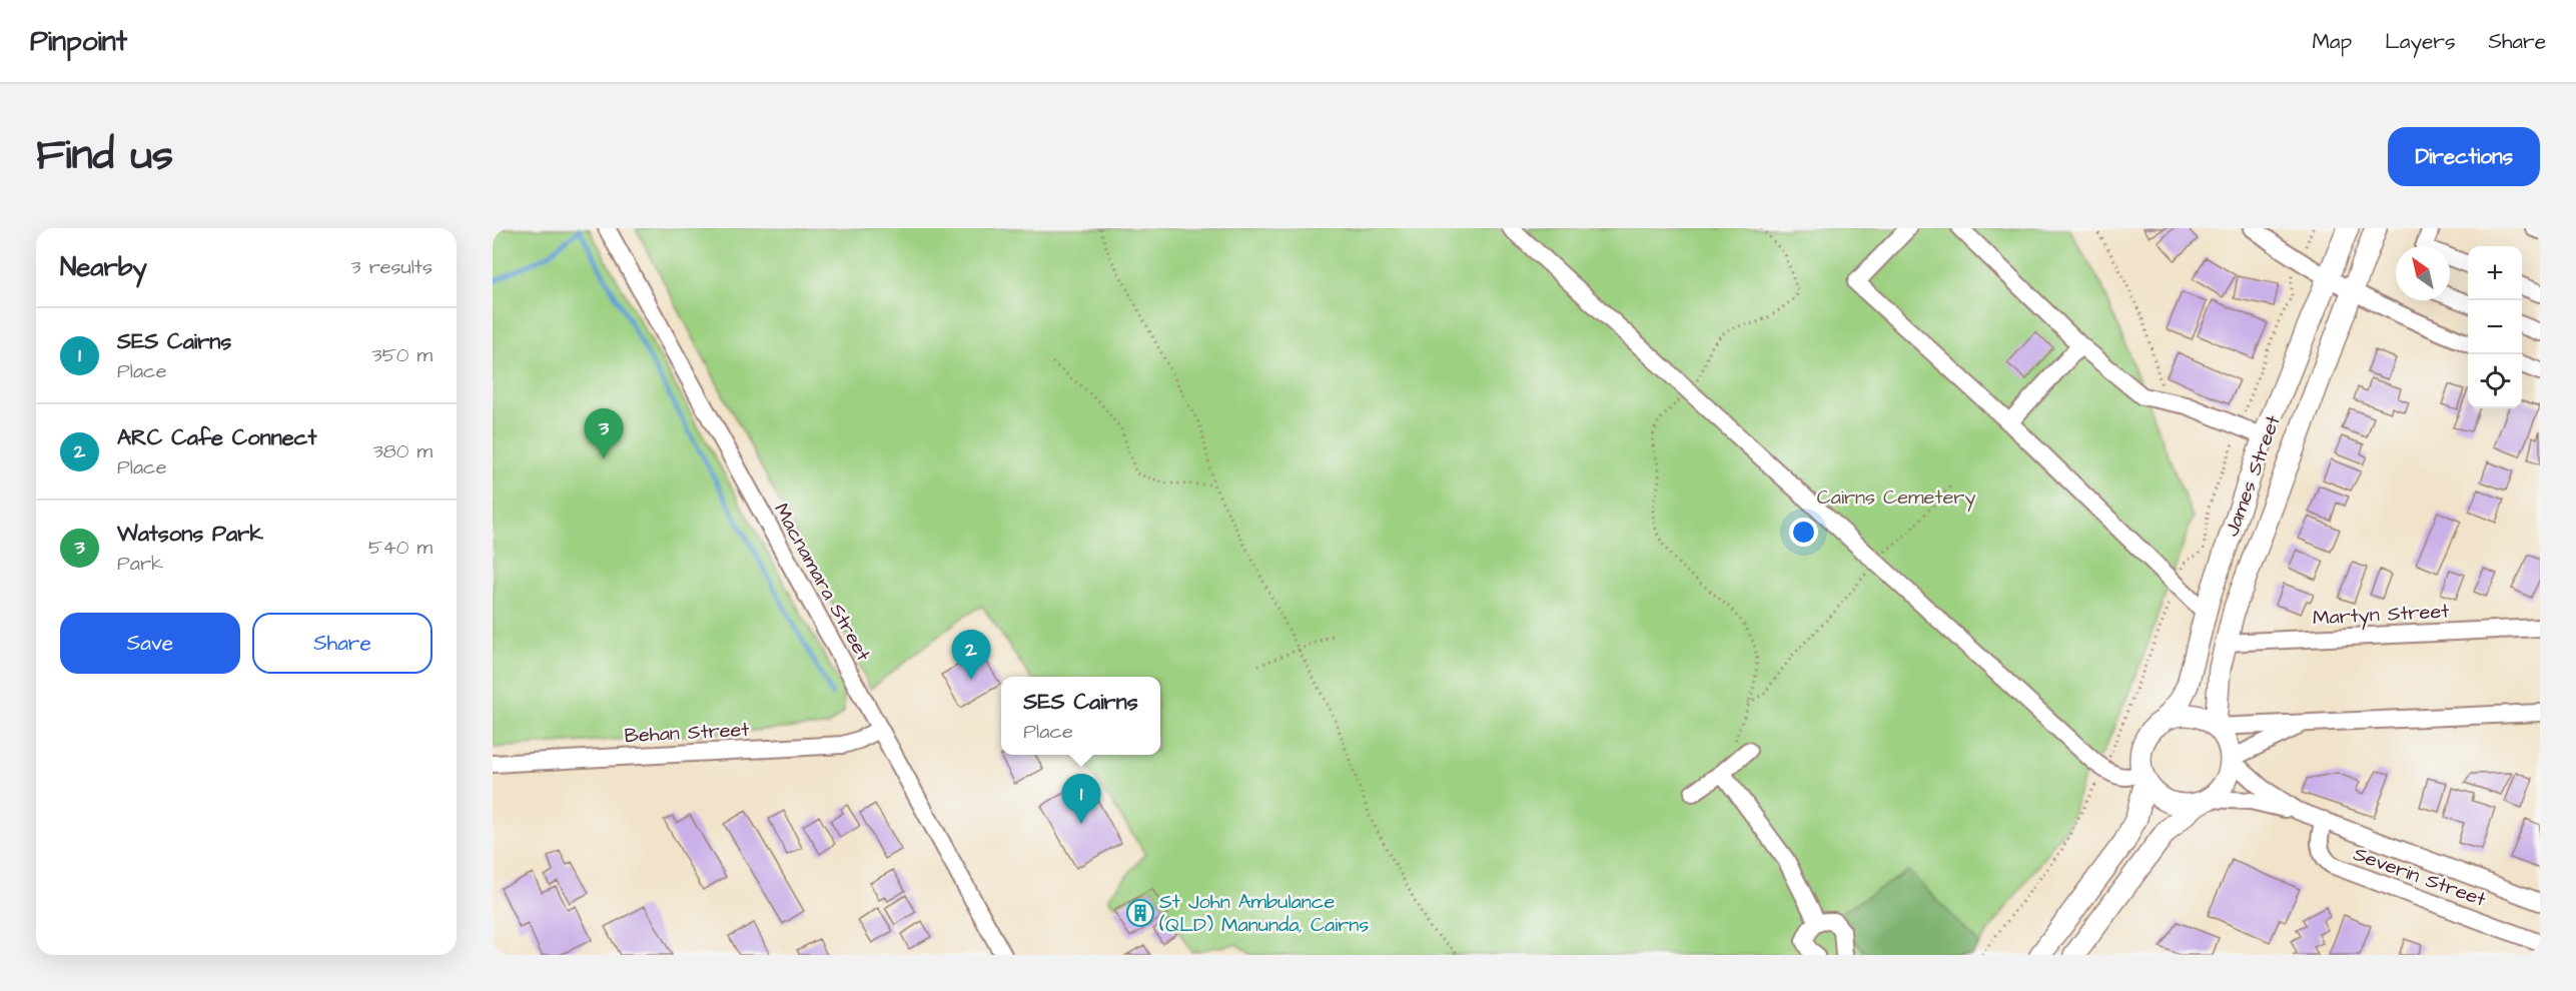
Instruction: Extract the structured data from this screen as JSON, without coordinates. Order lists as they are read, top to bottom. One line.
{"streets":{"main road":["James Street"],"street":["Macnamara Street","Martyn Street","Behan Street","Severin Street"]},"crossings":[["James Street","Martyn Street"],["James Street","Severin Street"],["Macnamara Street","Behan Street"]],"parks":["Cairns Cemetery"],"places":{"building":["St John Ambulance (QLD) Manunda, Cairns"]},"north":"top left","page":{"header":"Pinpoint","nav":["Map","Layers","Share"],"title":"Find us","buttons":["Directions",["Save","Share"]],"heading":["Nearby","3 results"],"map_buttons":["+","−"],"list":[{"mark":"1","name":"SES Cairns","note":"Place","value":"350 m"},{"mark":"2","name":"ARC Cafe Connect","note":"Place","value":"380 m"},{"mark":"3","name":"Watsons Park","note":"Park","value":"540 m"}],"pins":["3","2","1"],"popup":["SES Cairns","Place"]}}
